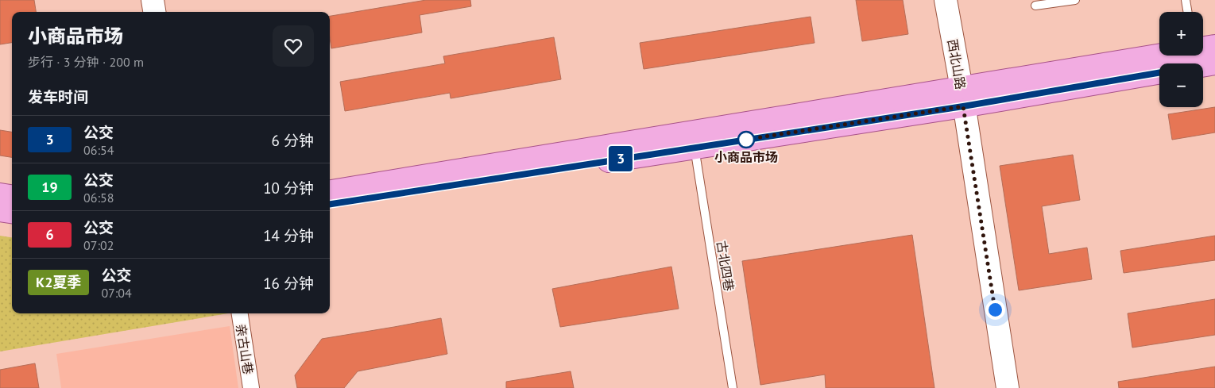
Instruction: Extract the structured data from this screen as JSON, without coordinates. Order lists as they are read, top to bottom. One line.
{"streets":{"main road":["西北山路"],"street":["亲古山巷"],"lane":["古北四巷"]},"places":["小商品市场"],"lines":["bus line 3"],"page":{"on_map":"3","map_buttons":["+","−"],"heading":[["小商品市场","步行 · 3 分钟 · 200 m"],"发车时间"],"list":[{"mark":"3","name":"公交","note":"06:54","value":"6 分钟"},{"mark":"19","name":"公交","note":"06:58","value":"10 分钟"},{"mark":"6","name":"公交","note":"07:02","value":"14 分钟"},{"mark":"K2夏季","name":"公交","note":"07:04","value":"16 分钟"}]}}
